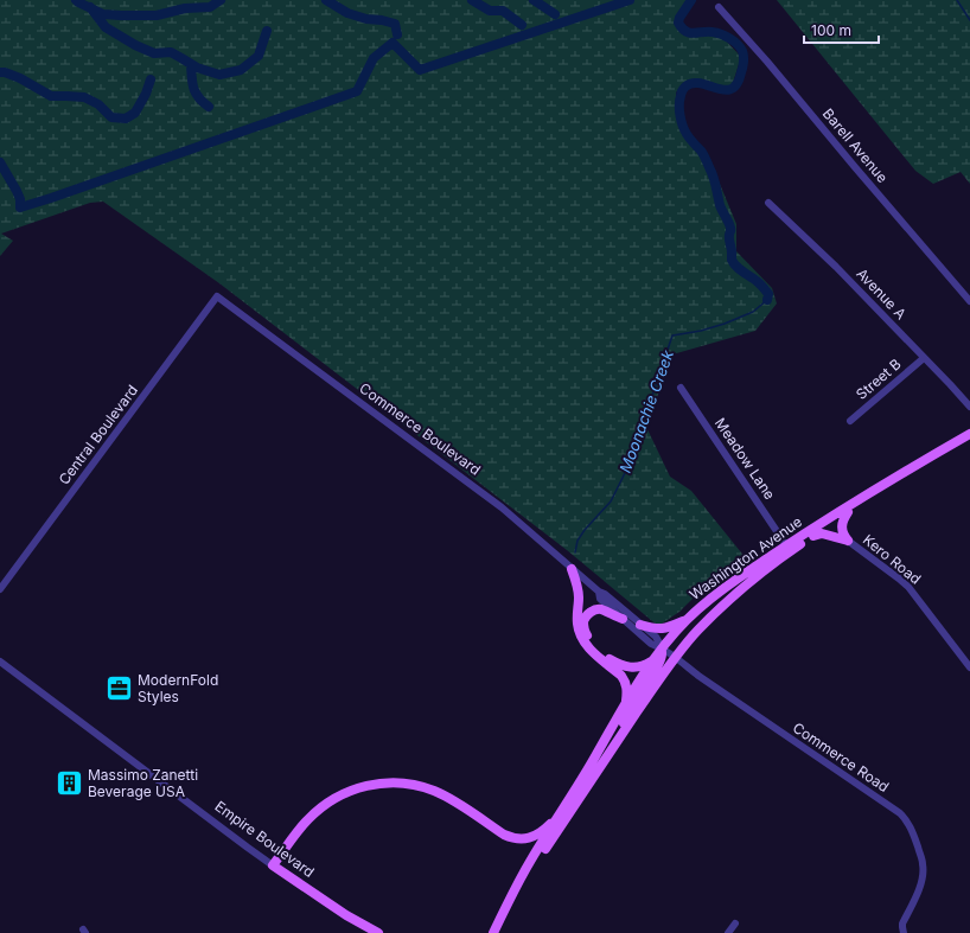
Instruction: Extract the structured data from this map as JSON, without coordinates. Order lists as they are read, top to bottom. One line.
{"streets":{"main road":["Washington Avenue","Empire Boulevard"],"street":["Barell Avenue","Avenue A","Street B","Commerce Boulevard","Central Boulevard","Meadow Lane","Kero Road","Commerce Road"]},"crossings":[["Avenue A","Street B"],["Commerce Boulevard","Central Boulevard"],["Commerce Boulevard","Washington Avenue"],["Commerce Boulevard","Commerce Road"],["Meadow Lane","Washington Avenue"],["Washington Avenue","Commerce Road"]],"water":["Moonachie Creek"],"places":{"office":["ModernFold Styles"],"building":["Massimo Zanetti Beverage USA"]},"scale_bar":"100 m"}
